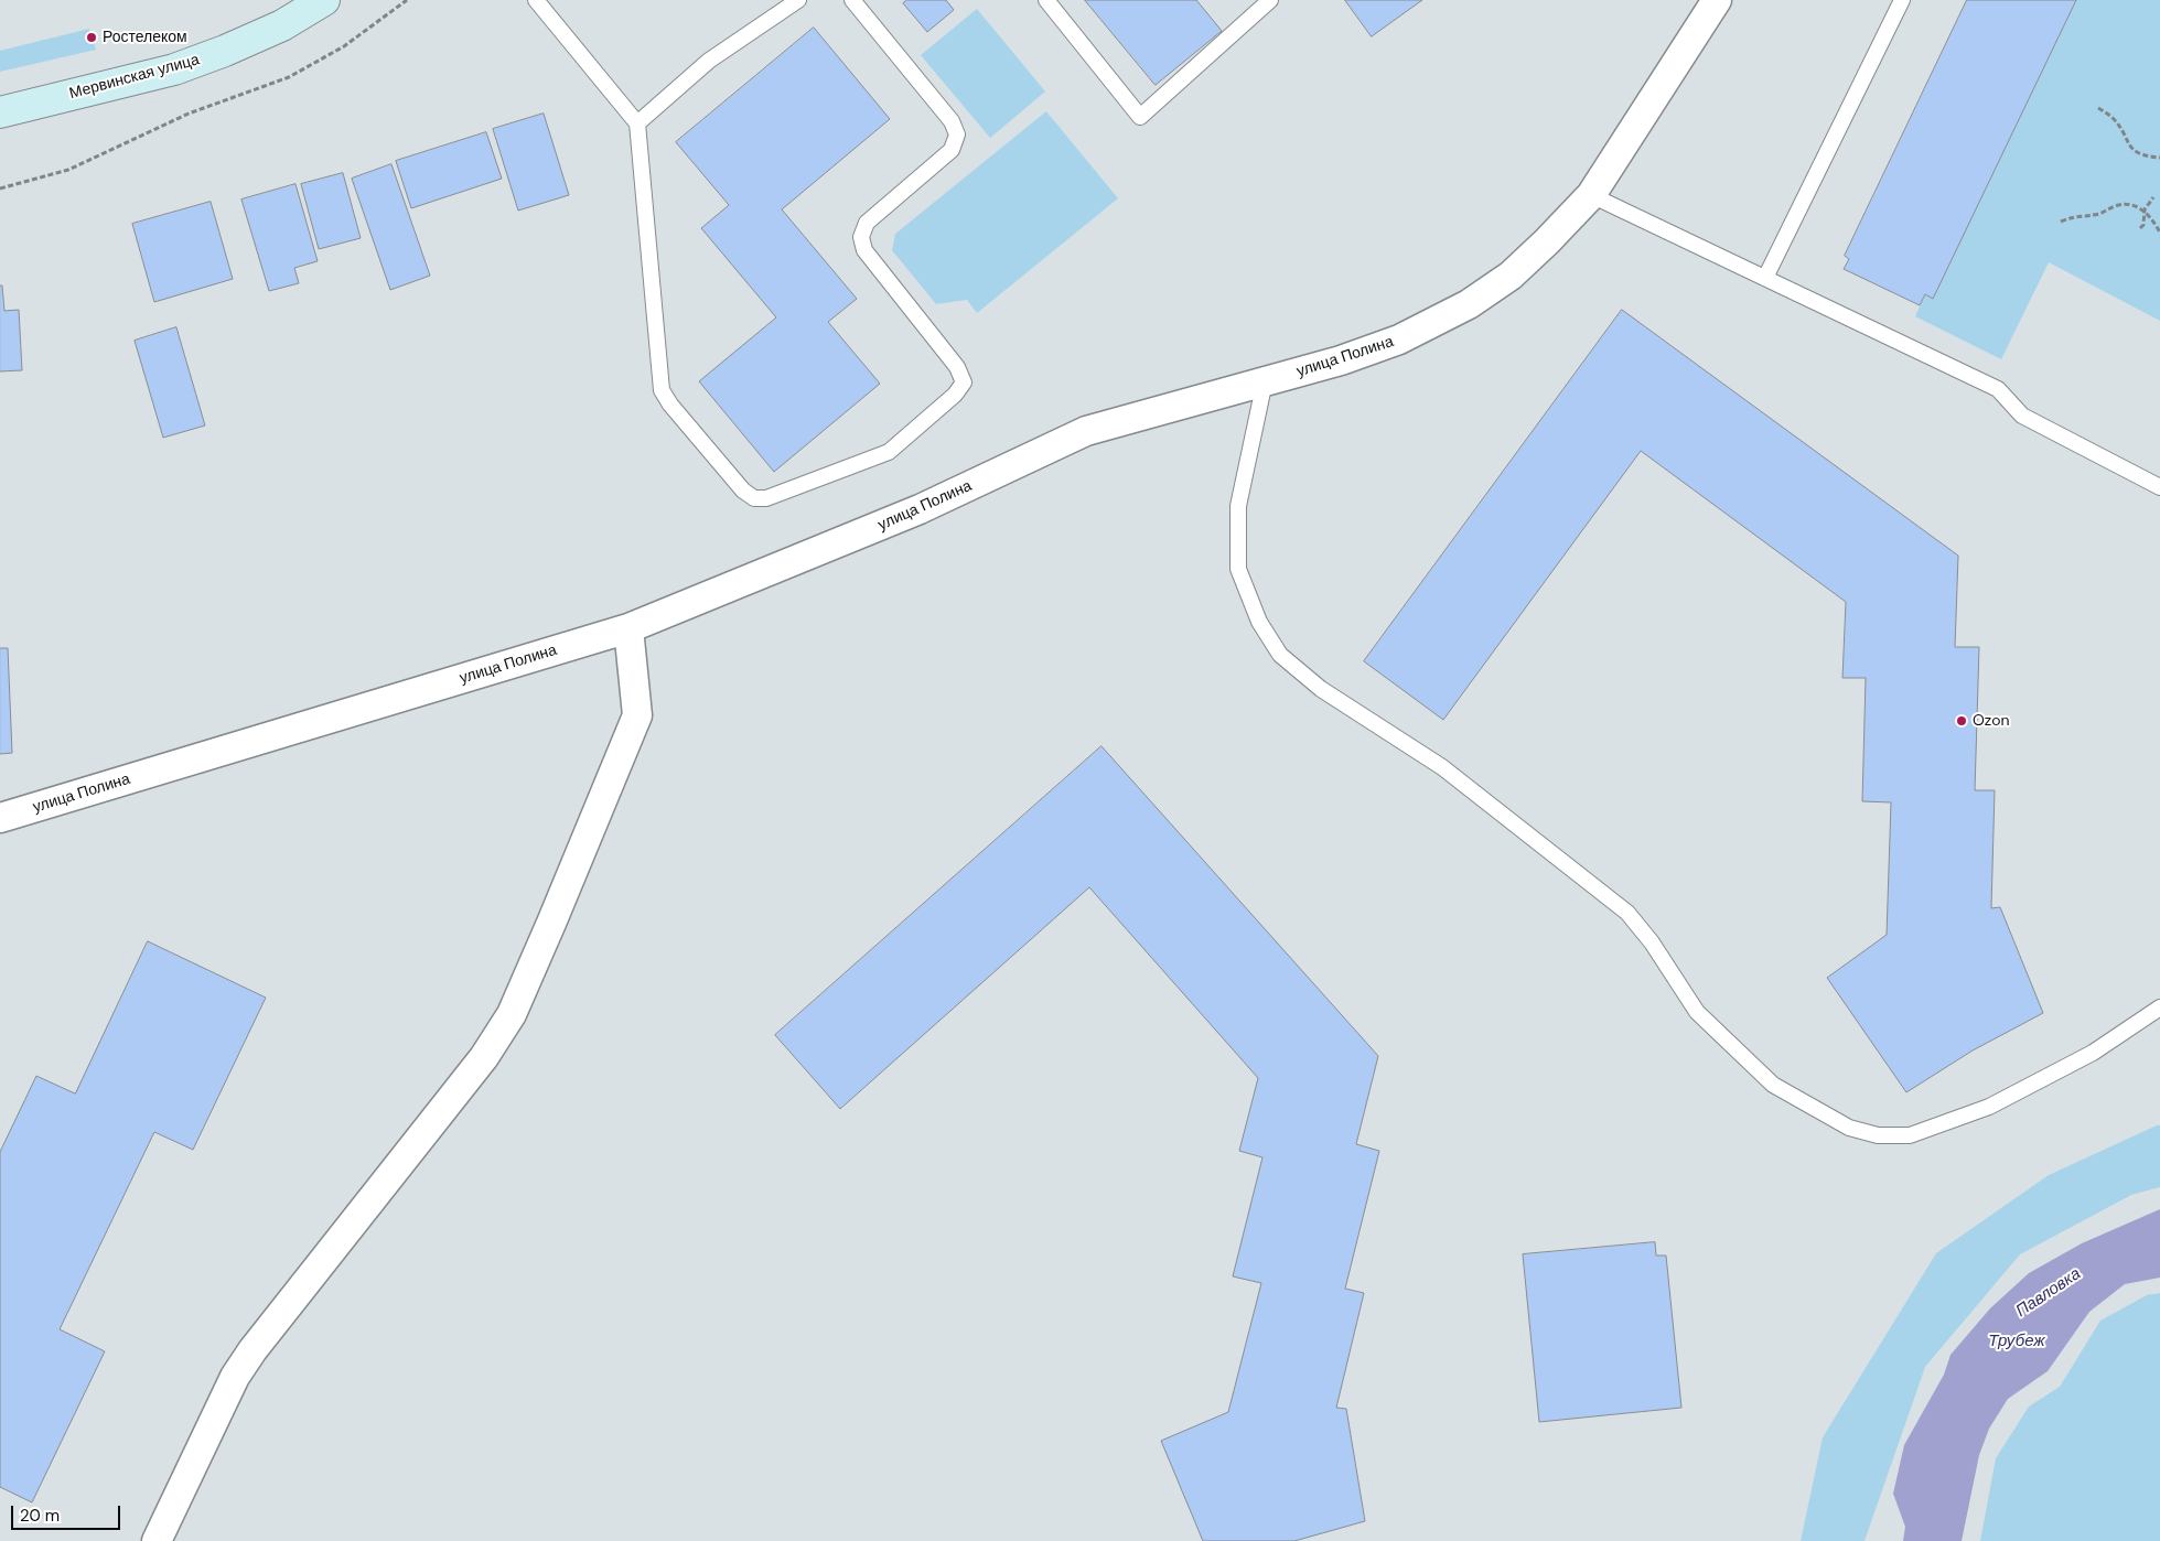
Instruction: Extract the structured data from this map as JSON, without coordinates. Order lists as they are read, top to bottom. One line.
{"streets":{"street":["Мервинская улица","улица Полина"]},"water":["Павловка","Трубеж"],"places":["Ростелеком","Ozon"],"scale_bar":"20 m"}
